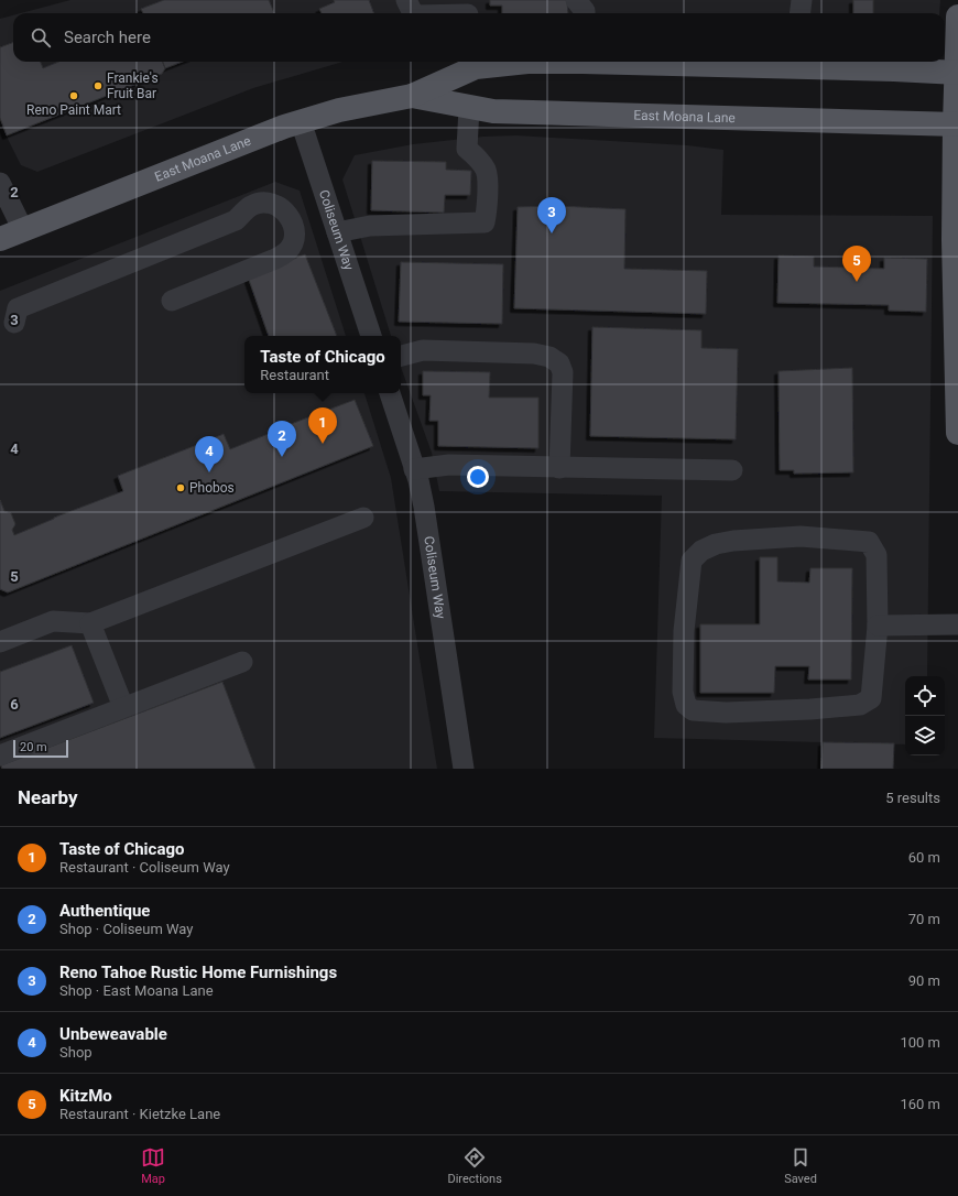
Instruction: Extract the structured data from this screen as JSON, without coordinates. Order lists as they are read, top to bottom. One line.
{"streets":{"main road":["East Moana Lane"],"street":["Coliseum Way"]},"crossings":[["East Moana Lane","Coliseum Way"]],"places":["Frankie's Fruit Bar","Reno Paint Mart","Phobos"],"scale_bar":"20 m","page":{"search":"Search here","pins":["3","5","1","2","4"],"popup":["Taste of Chicago","Restaurant"],"scale":"20 m","heading":["Nearby","5 results"],"list":[{"mark":"1","name":"Taste of Chicago","note":"Restaurant · Coliseum Way","value":"60 m"},{"mark":"2","name":"Authentique","note":"Shop · Coliseum Way","value":"70 m"},{"mark":"3","name":"Reno Tahoe Rustic Home Furnishings","note":"Shop · East Moana Lane","value":"90 m"},{"mark":"4","name":"Unbeweavable","note":"Shop","value":"100 m"},{"mark":"5","name":"KitzMo","note":"Restaurant · Kietzke Lane","value":"160 m"}],"nav":["Map","Directions","Saved"]},"grid":{"rows":["2","3","4","5","6"]}}
